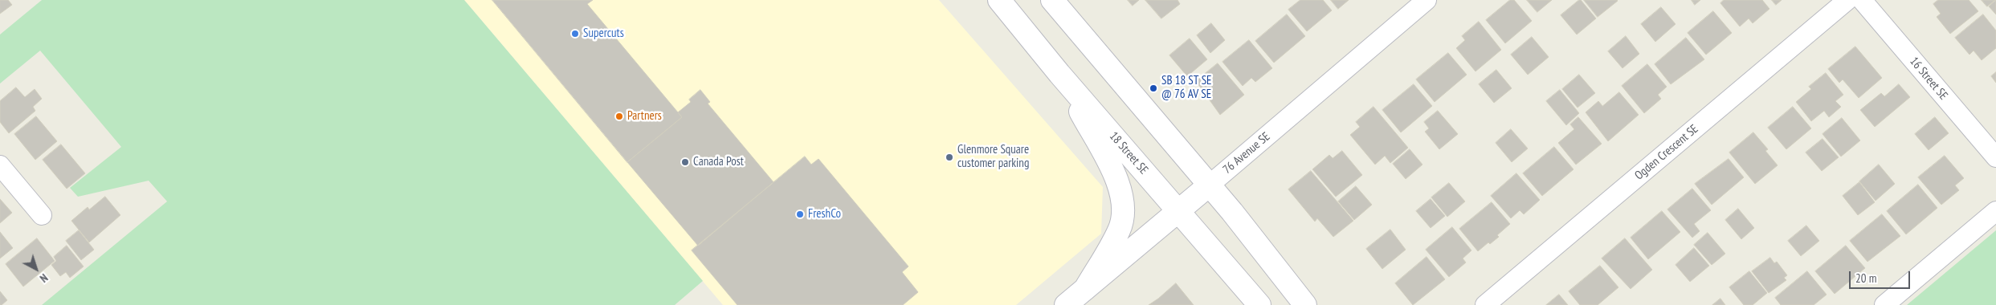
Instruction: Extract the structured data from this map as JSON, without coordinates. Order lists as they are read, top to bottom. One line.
{"streets":{"street":["16 Street SE","Ogden Crescent SE","18 Street SE","76 Avenue SE"]},"crossings":[["18 Street SE","76 Avenue SE"]],"places":["Supercuts","SB 18 ST SE @ 76 AV SE","Partners","Glenmore Square customer parking","Canada Post","FreshCo"],"scale_bar":"20 m","north":"bottom right"}
